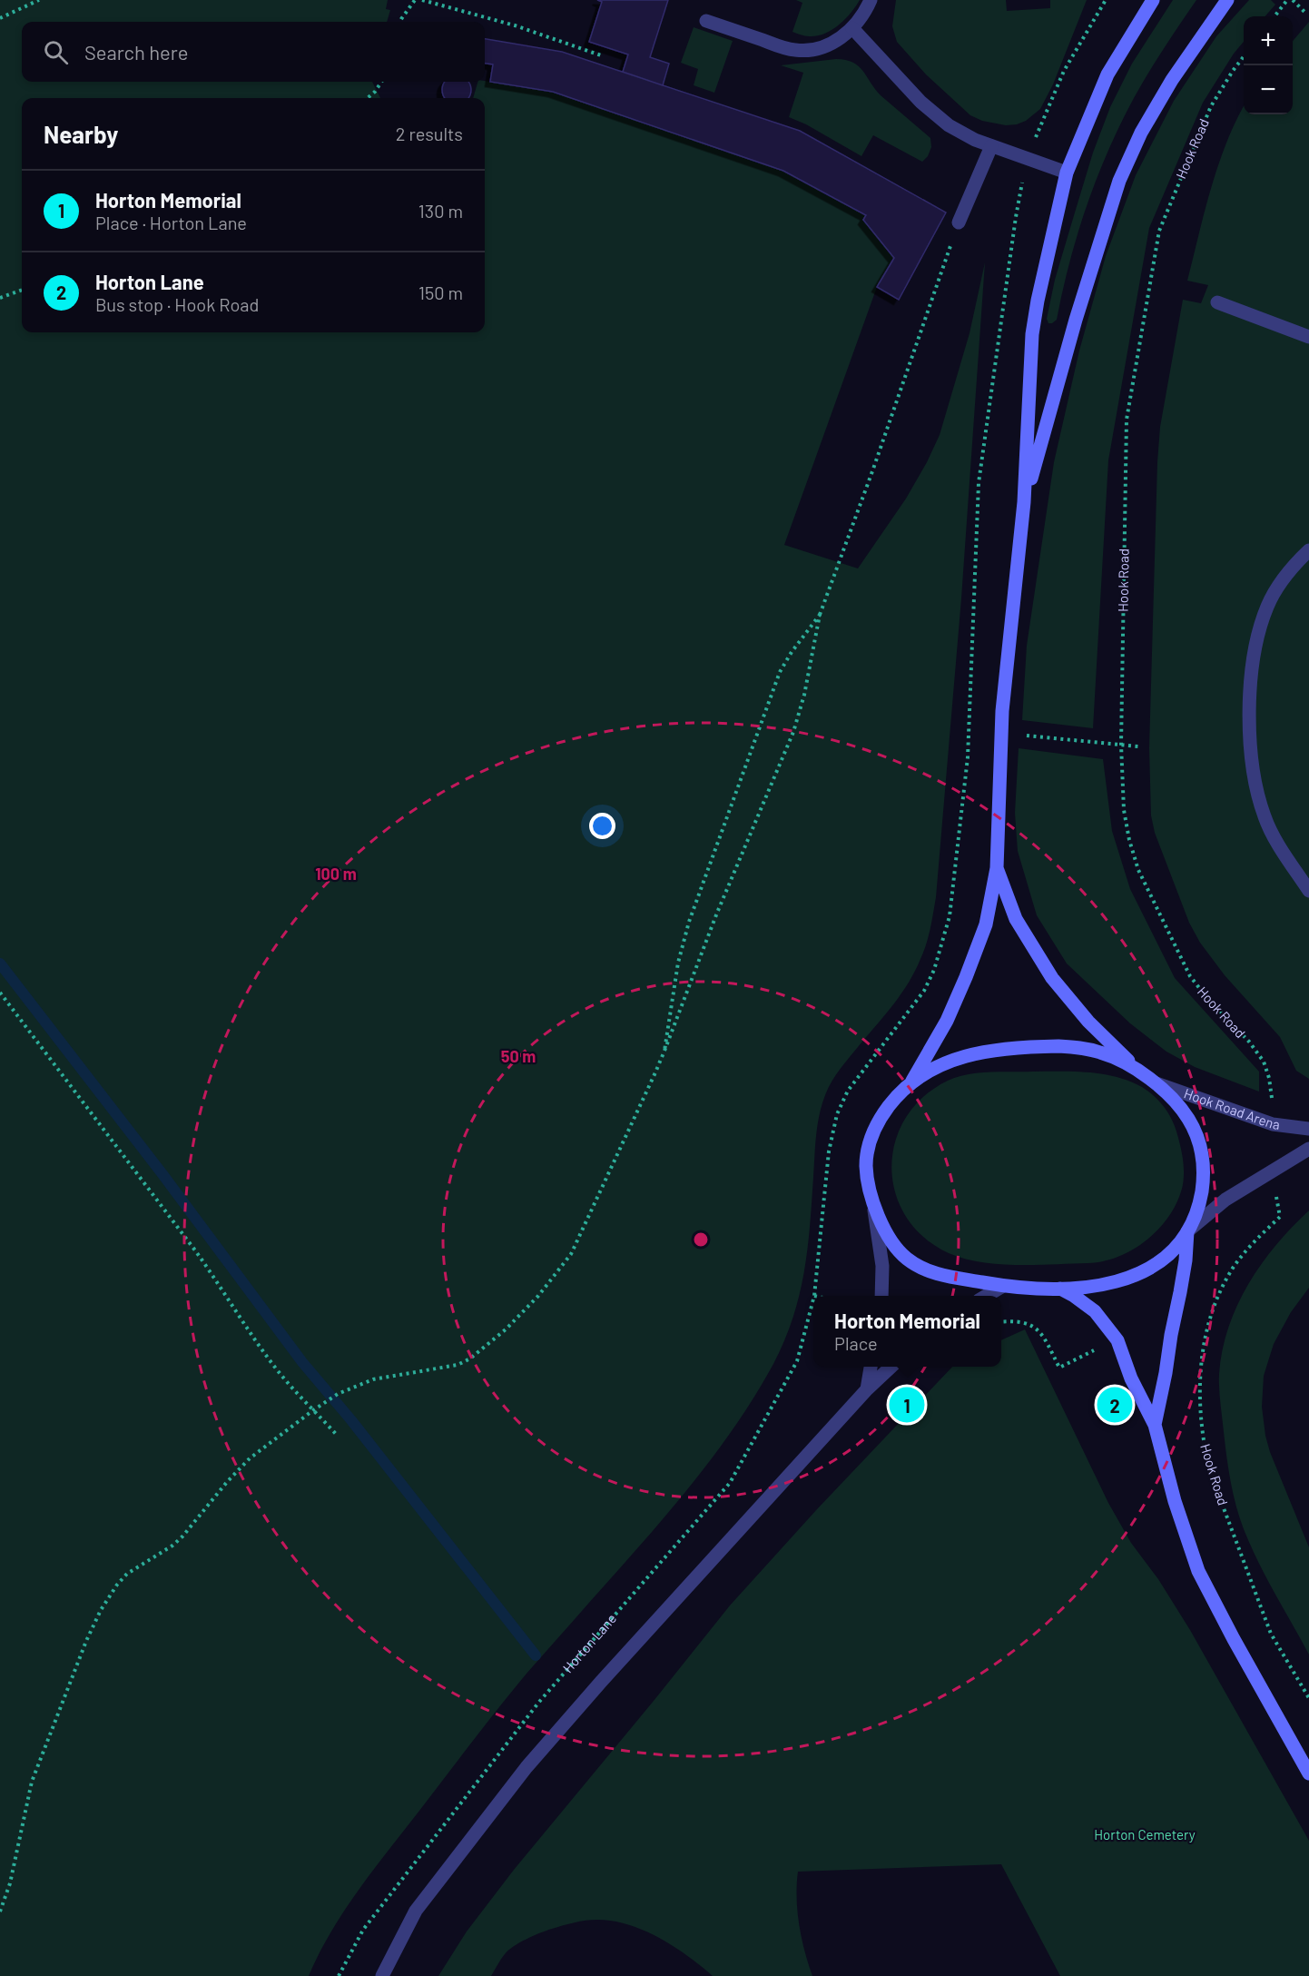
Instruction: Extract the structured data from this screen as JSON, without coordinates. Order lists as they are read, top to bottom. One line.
{"streets":{"street":["Hook Road Arena"],"path":["Hook Road","Horton Lane"]},"parks":["Horton Cemetery"],"page":{"map_buttons":["+","−"],"search":"Search here","heading":["Nearby","2 results"],"list":[{"mark":"1","name":"Horton Memorial","note":"Place · Horton Lane","value":"130 m"},{"mark":"2","name":"Horton Lane","note":"Bus stop · Hook Road","value":"150 m"}],"popup":["Horton Memorial","Place"],"pins":["1","2"]},"rings":["100 m","50 m"]}
